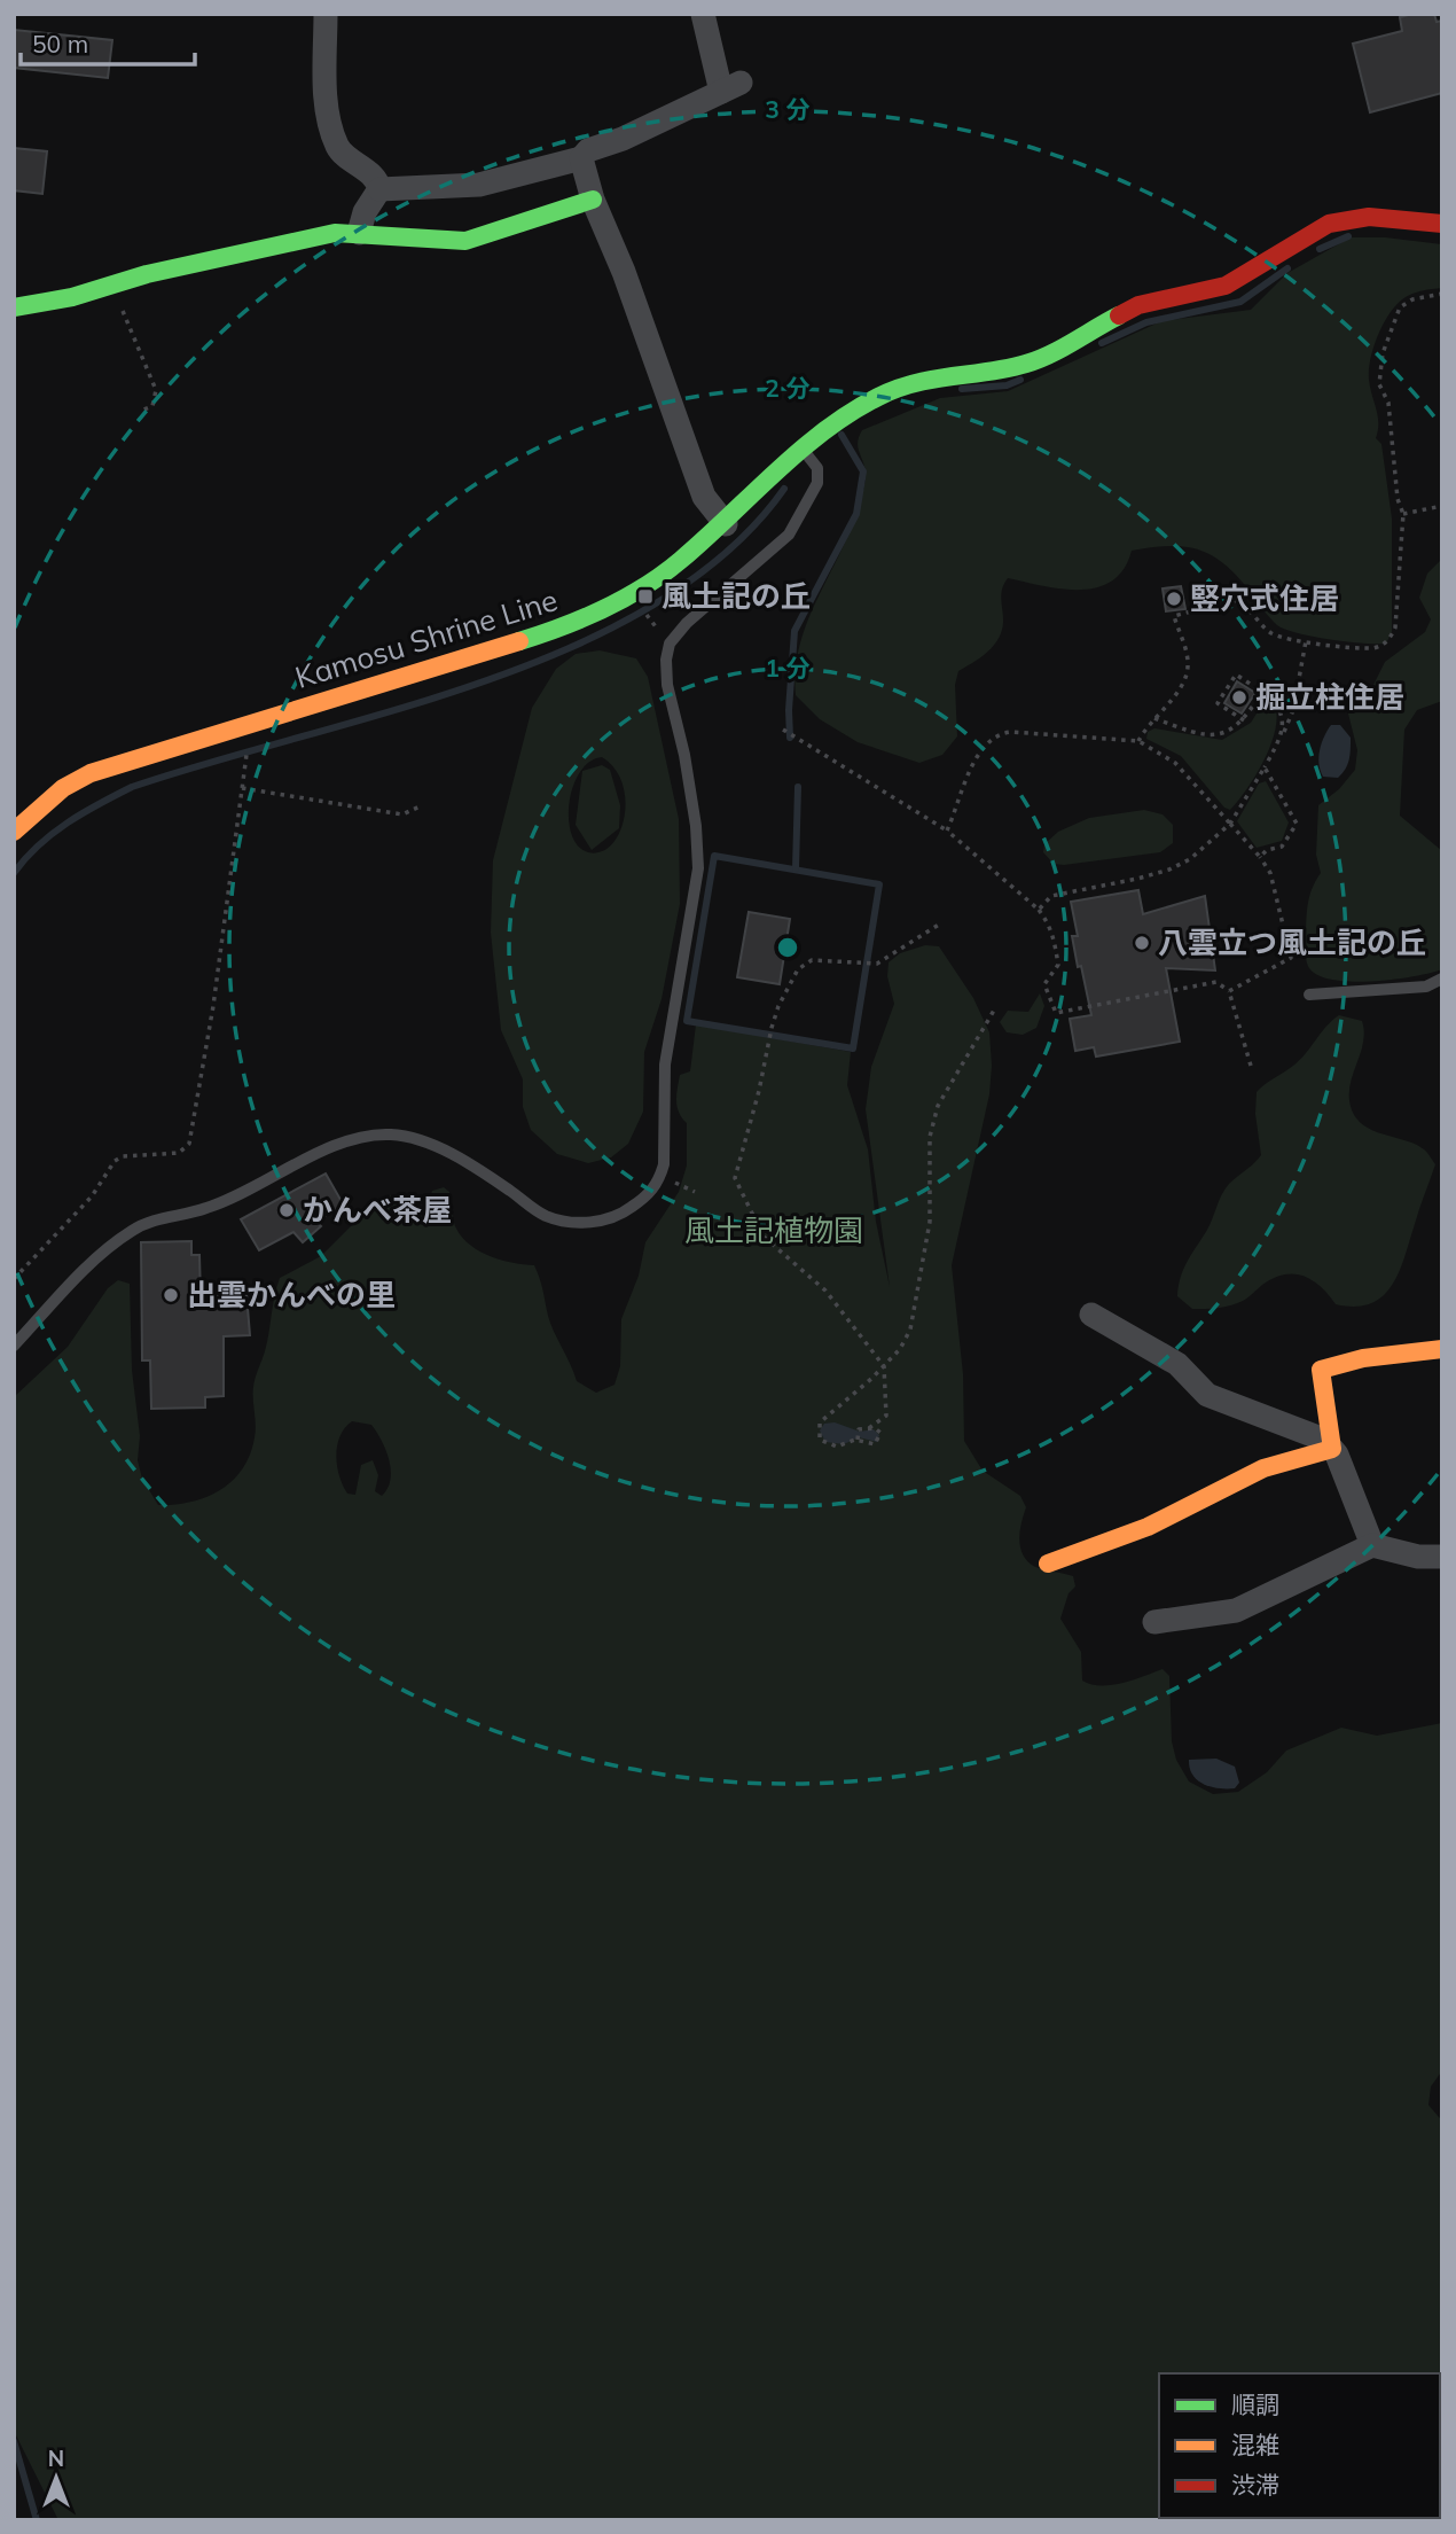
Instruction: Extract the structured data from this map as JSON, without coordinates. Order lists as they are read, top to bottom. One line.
{"streets":{"main road":["Kamosu Shrine Line"]},"parks":["風土記植物園"],"places":{"transit":["風土記の丘"],"other":["竪穴式住居","掘立柱住居","八雲立つ風土記の丘","かんべ茶屋","出雲かんべの里"]},"legend":["順調","混雑","渋滞"],"scale_bar":"50 m","north":"top","rings":["3 分","2 分","1 分"]}
